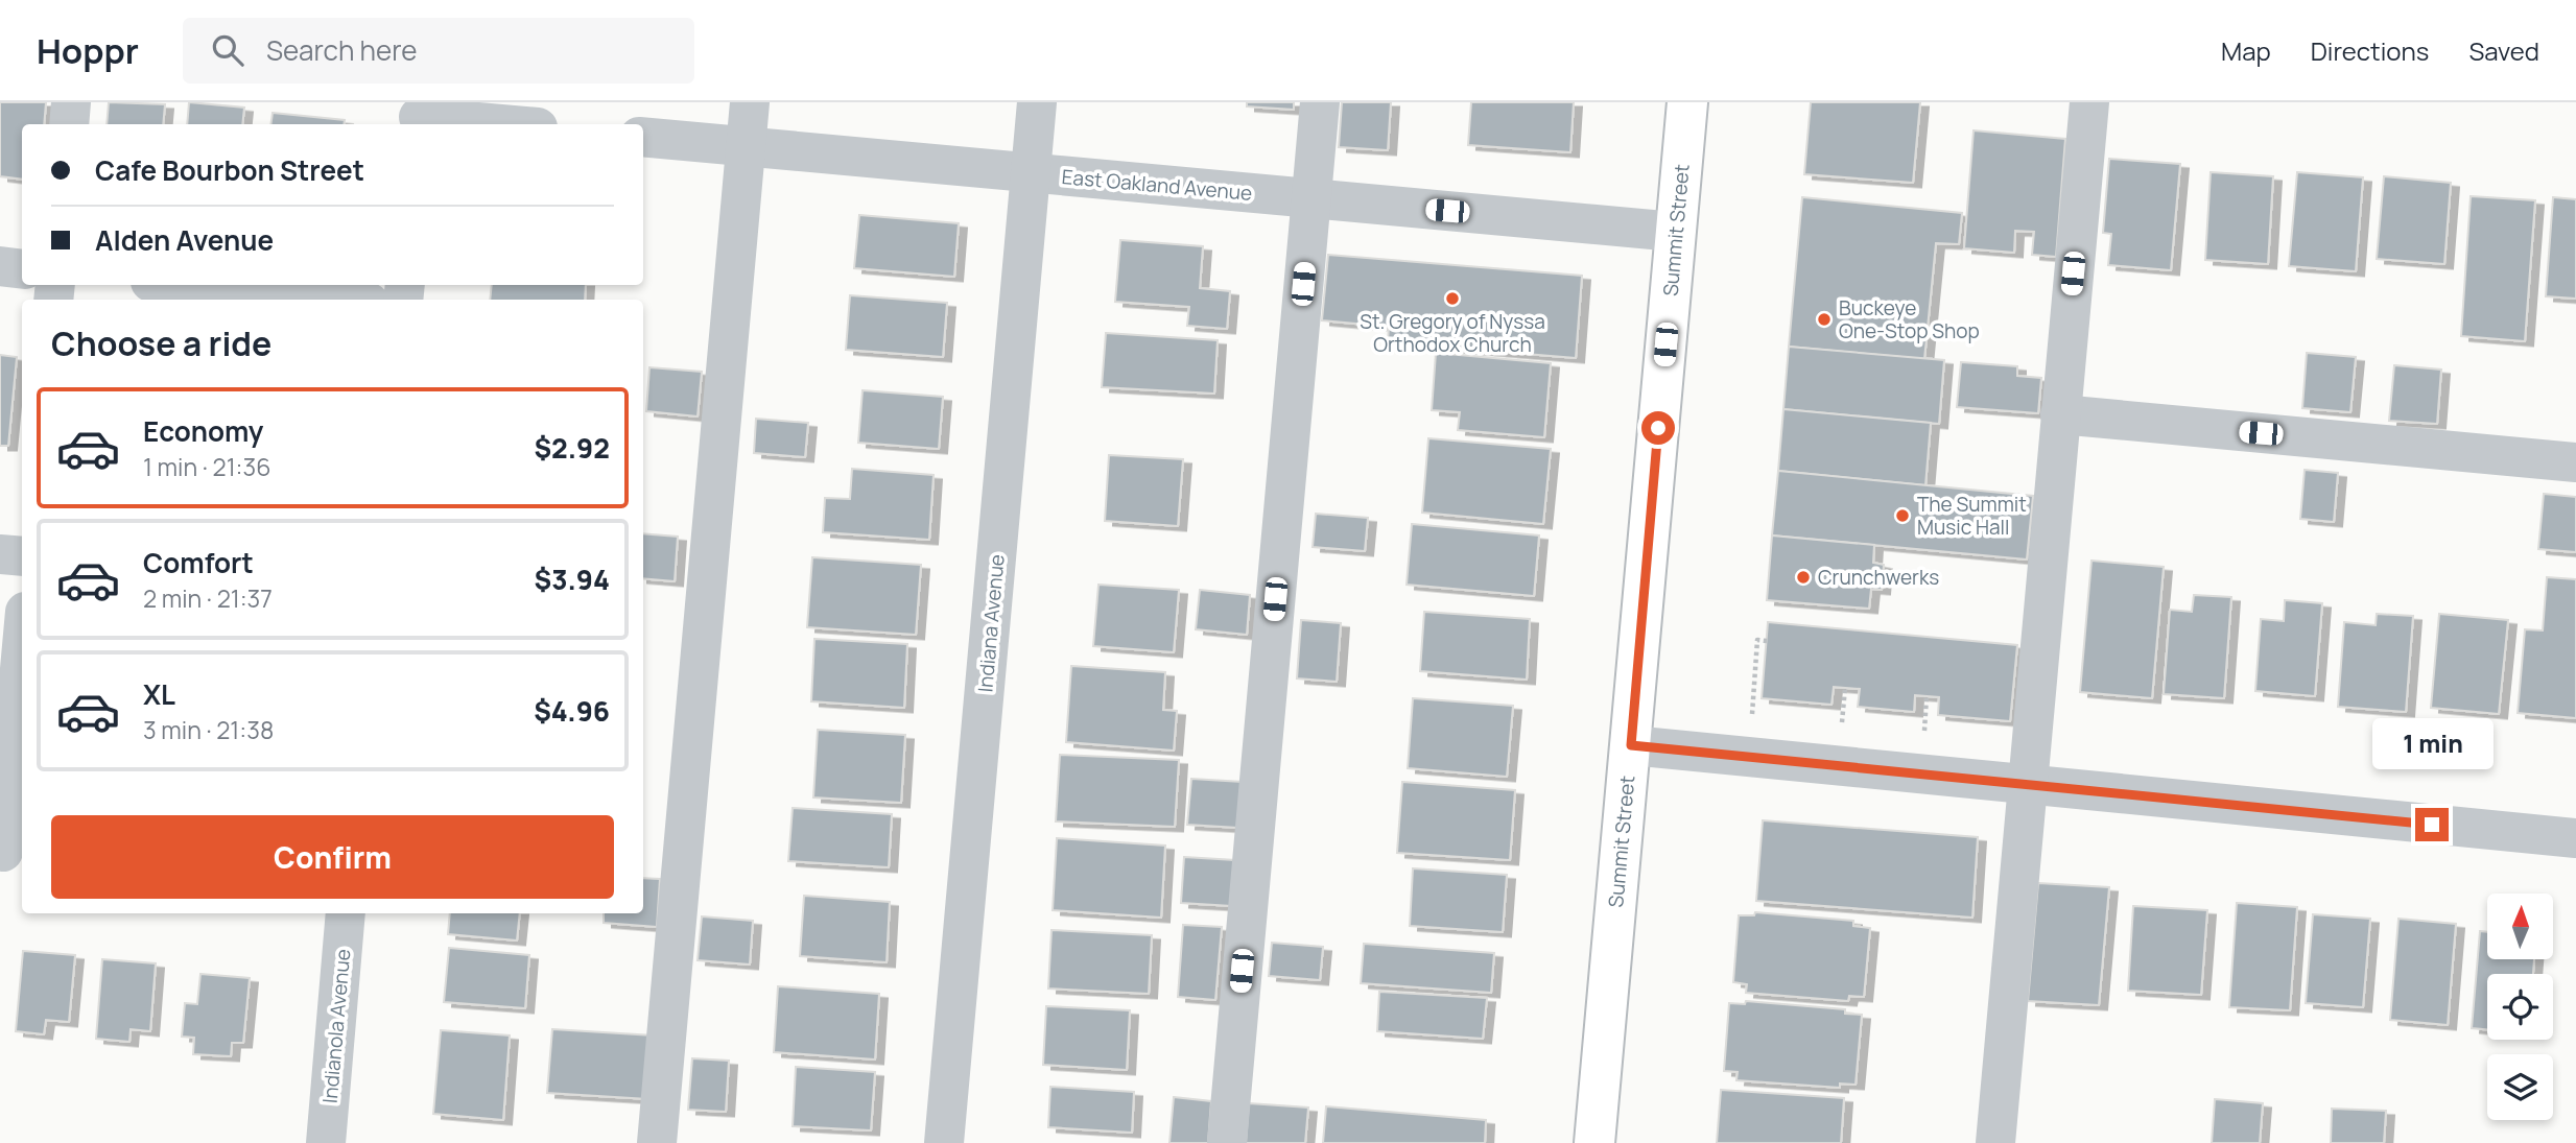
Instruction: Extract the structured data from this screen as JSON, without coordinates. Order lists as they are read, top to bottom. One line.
{"streets":{"main road":["Summit Street"],"street":["East Oakland Avenue","Indiana Avenue","Indianola Avenue"]},"crossings":[["East Oakland Avenue","Summit Street"],["East Oakland Avenue","Indiana Avenue"]],"places":["St. Gregory of Nyssa Orthodox Church","Buckeye One-Stop Shop","The Summit Music Hall","Crunchwerks"],"north":"top","page":{"header":"Hoppr","search":"Search here","nav":["Map","Directions","Saved"],"banner":["Cafe Bourbon Street","Alden Avenue"],"heading":"Choose a ride","list":[{"name":"Economy","note":"1 min · 21:36","value":"$2.92"},{"name":"Comfort","note":"2 min · 21:37","value":"$3.94"},{"name":"XL","note":"3 min · 21:38","value":"$4.96"}],"bubble":"1 min","buttons":"Confirm"}}
